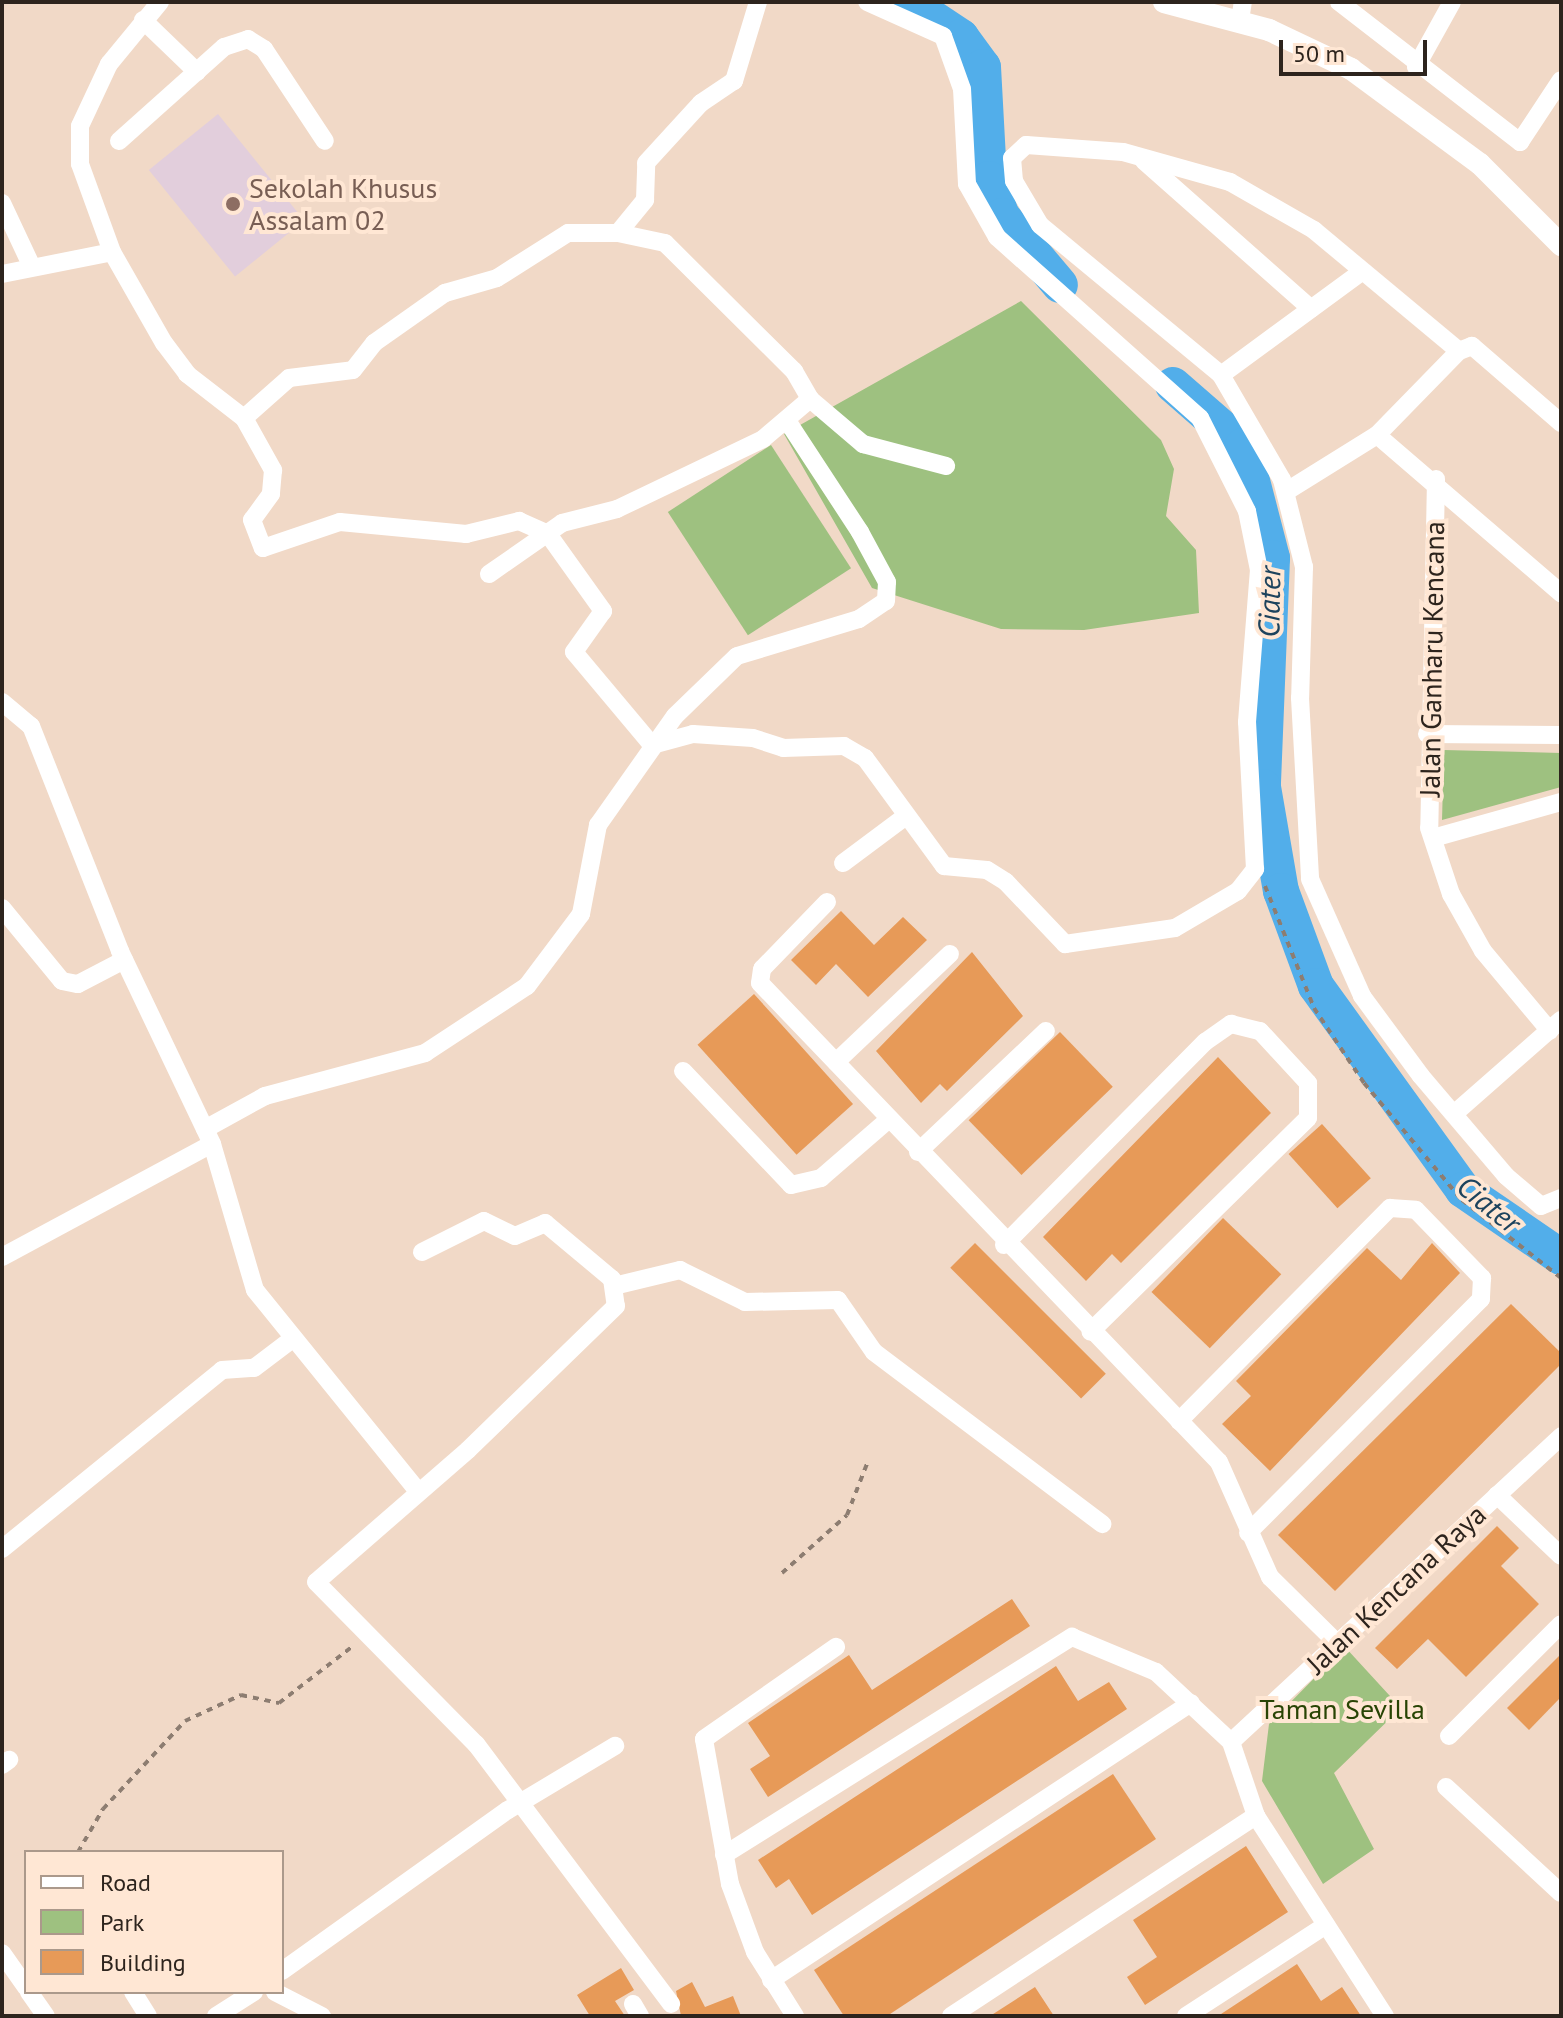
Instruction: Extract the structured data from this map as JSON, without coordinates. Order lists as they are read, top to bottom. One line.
{"streets":{"street":["Jalan Ganharu Kencana","Jalan Kencana Raya"]},"water":["Ciater"],"parks":["Taman Sevilla"],"places":["Sekolah Khusus Assalam 02"],"legend":["Road","Park","Building"],"scale_bar":"50 m"}
